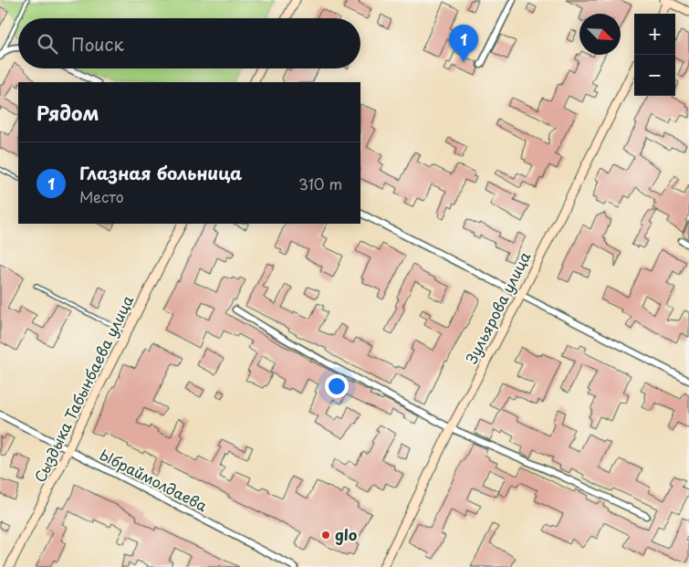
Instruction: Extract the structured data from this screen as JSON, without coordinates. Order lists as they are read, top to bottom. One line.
{"streets":{"street":["Зульярова улица","Сыздыка Табынбаева улица","Ыбраймолдаева"]},"crossings":[["Сыздыка Табынбаева улица","Ыбраймолдаева"]],"places":["glo"],"north":"bottom right","page":{"map_buttons":["+","−"],"search":"Поиск","pins":"1","heading":"Рядом","list":[{"mark":"1","name":"Глазная больница","note":"Место","value":"310 m"}]}}
